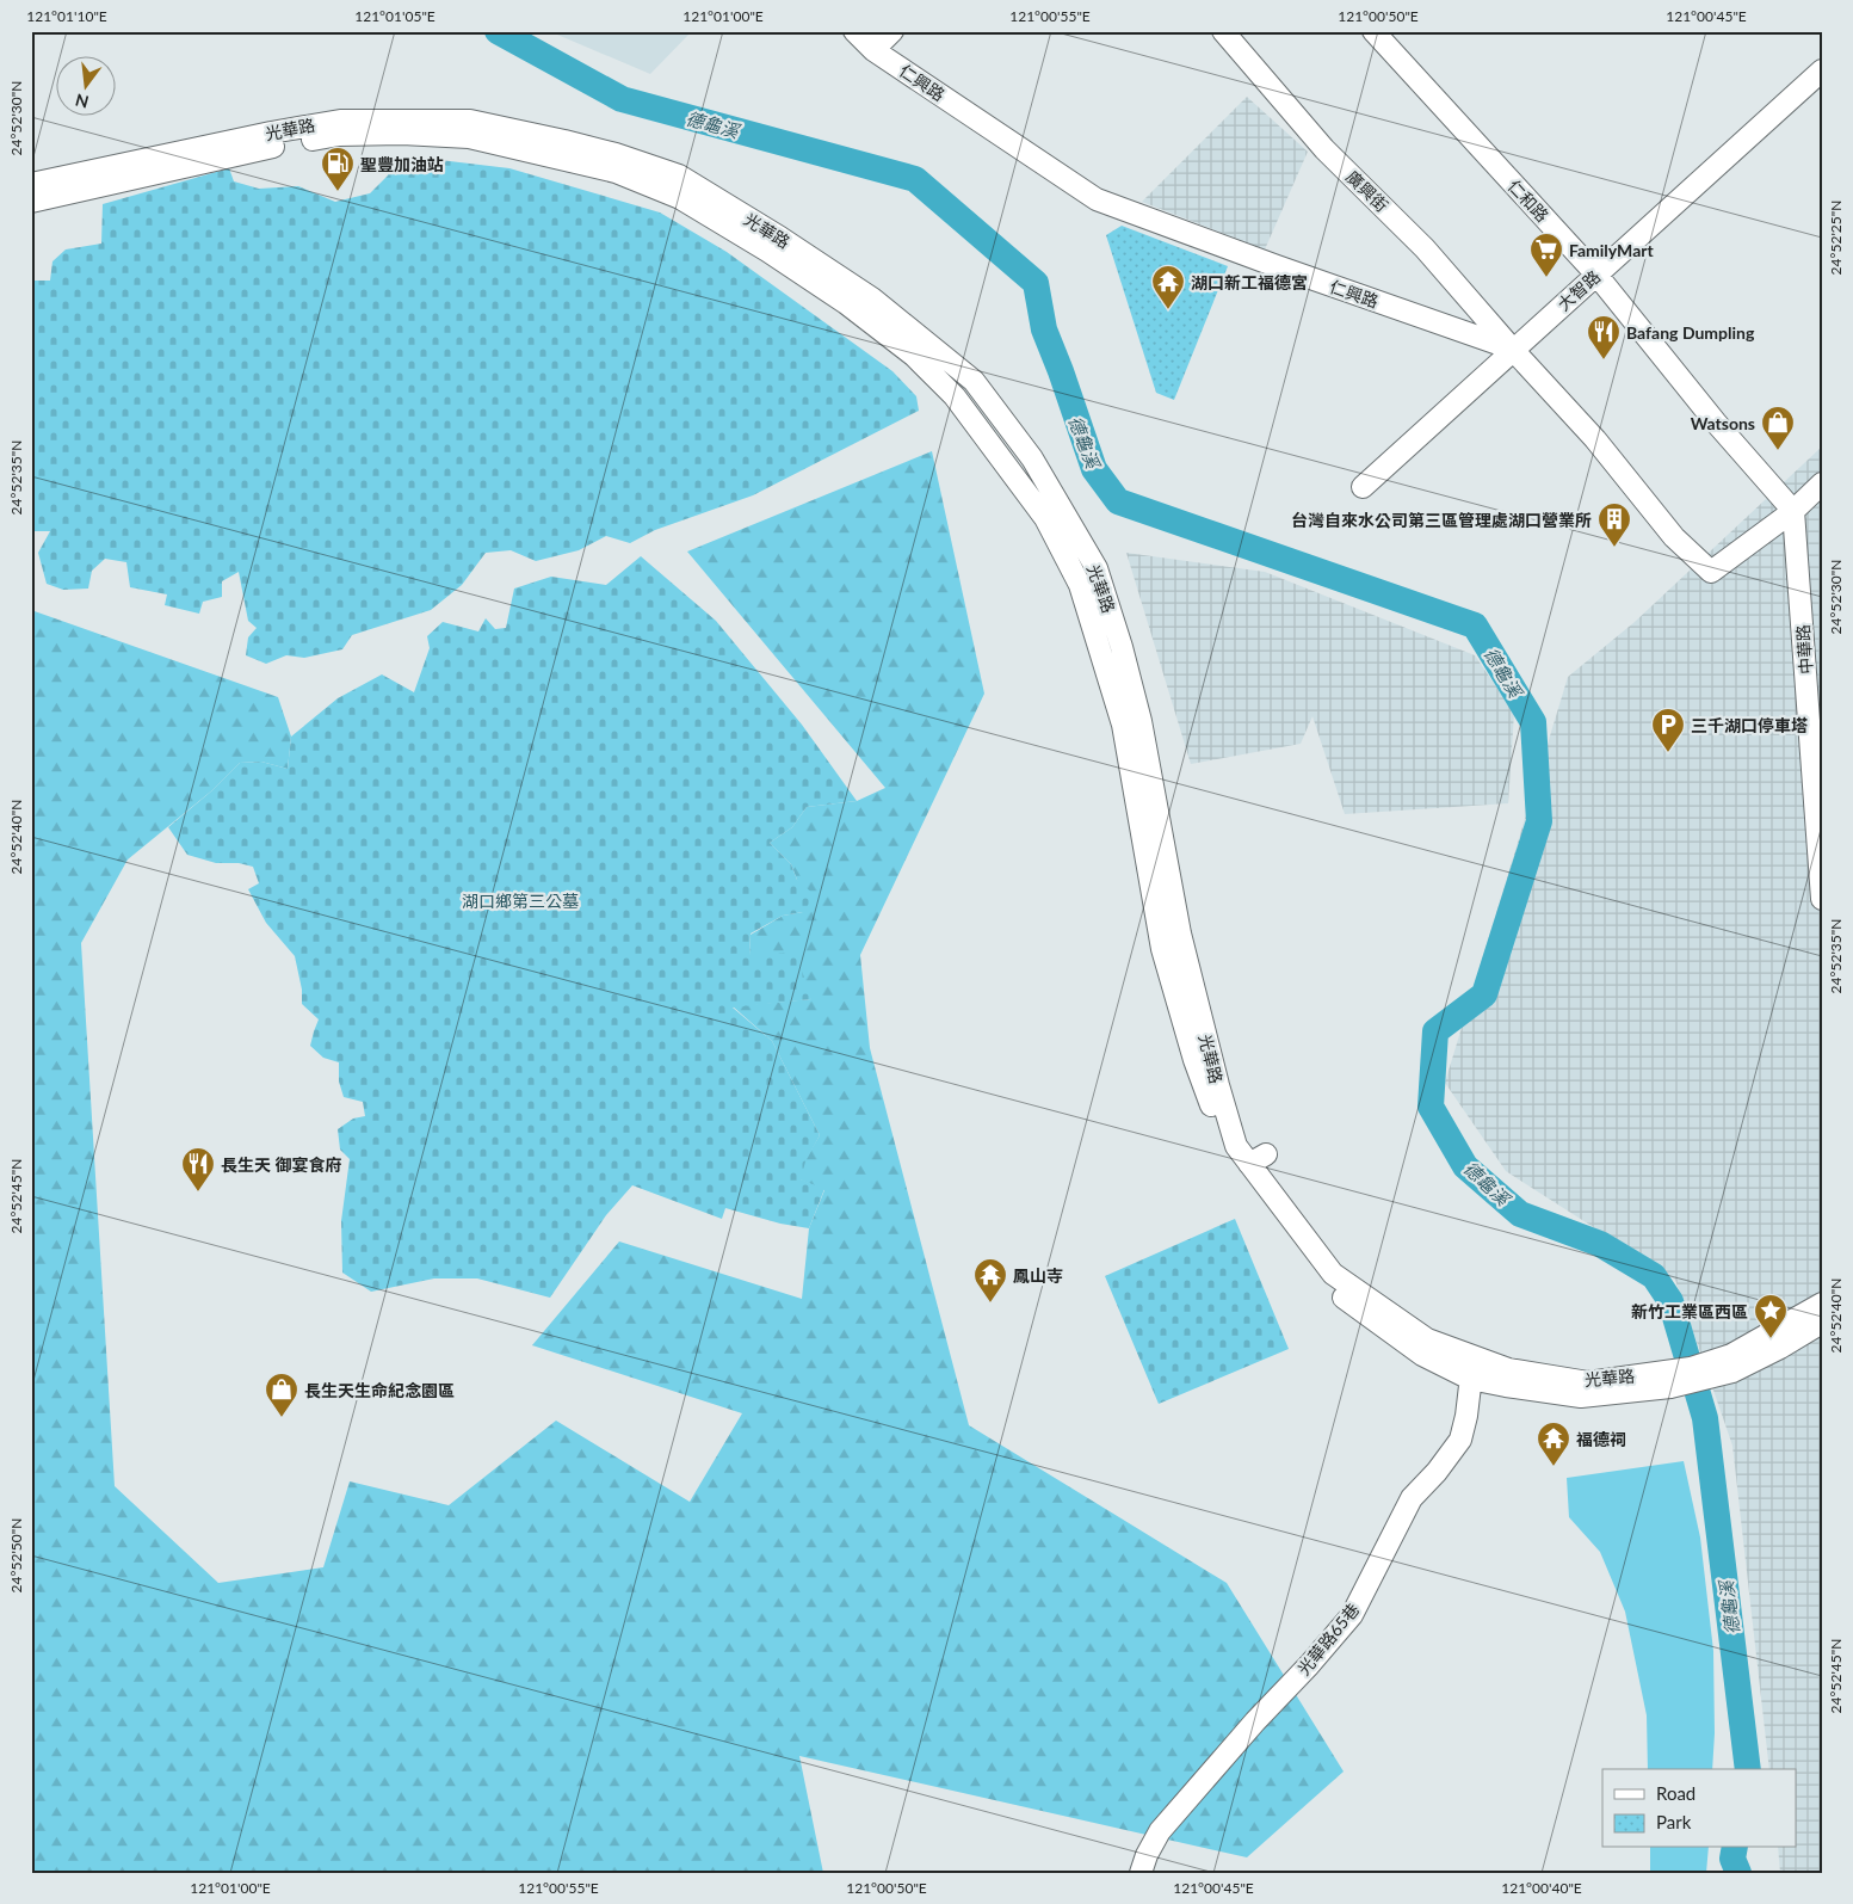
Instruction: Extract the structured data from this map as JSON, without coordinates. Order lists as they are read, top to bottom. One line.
{"streets":{"street":["仁興路","光華路","廣興街","仁和路","大智路","中華路","光華路65巷"]},"crossings":[["仁興路","廣興街"],["仁興路","仁和路"],["仁興路","大智路"],["仁興路","中華路"],["光華路","光華路65巷"],["廣興街","大智路"],["仁和路","大智路"],["仁和路","中華路"]],"water":["德龜溪"],"parks":["湖口鄉第三公墓"],"places":{"fuel station":["聖豐加油站"],"supermarket":["FamilyMart"],"temple":["湖口新工福德宮","鳳山寺","福德祠"],"restaurant":["Bafang Dumpling","長生天 御宴食府"],"shop":["Watsons","長生天生命紀念園區"],"building":["台灣自來水公司第三區管理處湖口營業所"],"parking":["三千湖口停車塔"],"place":["新竹工業區西區"]},"legend":["Road","Park"],"north":"bottom","coordinates":["121°01'10\"E","121°01'05\"E","121°01'00\"E","121°00'55\"E","121°00'50\"E","121°00'45\"E","24°52'30\"N","24°52'25\"N","24°52'35\"N","24°52'40\"N","24°52'45\"N","24°52'50\"N","121°00'40\"E"]}
